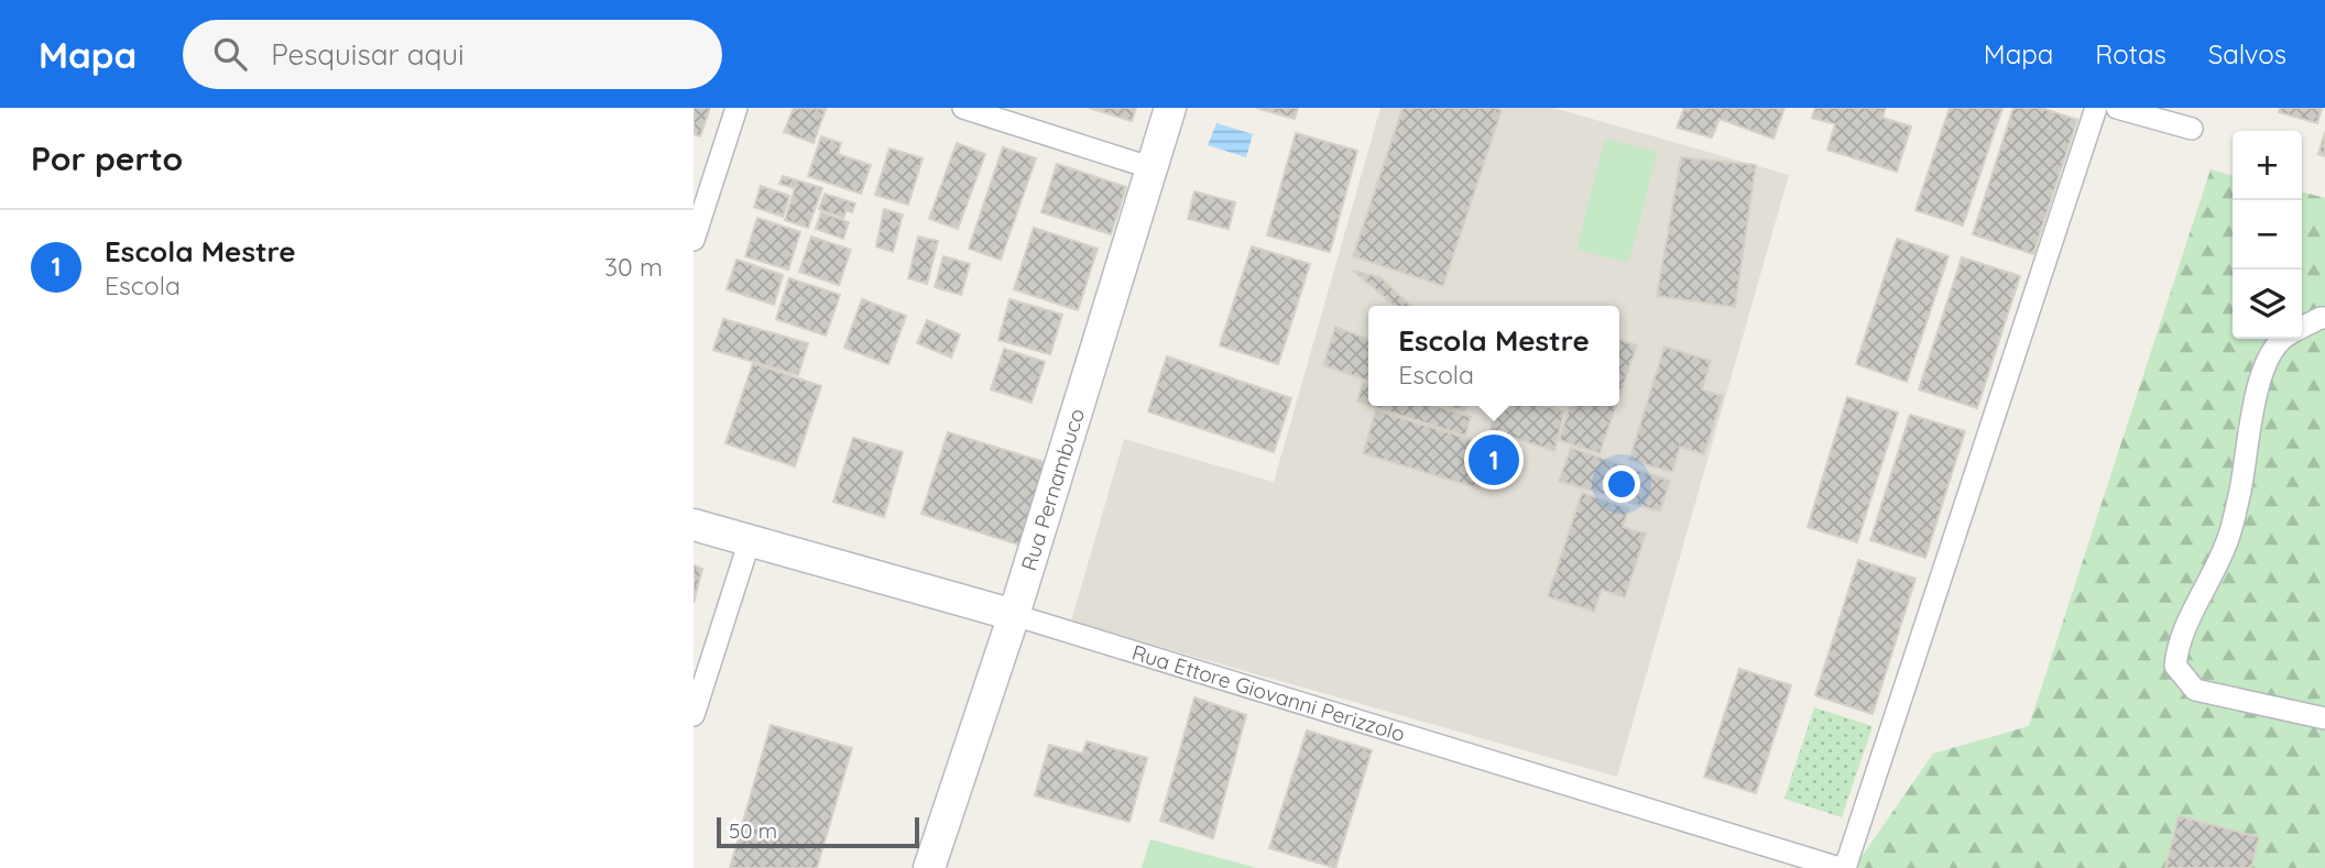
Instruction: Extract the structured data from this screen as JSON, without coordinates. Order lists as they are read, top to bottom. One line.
{"streets":{"street":["Rua Pernambuco","Rua Ettore Giovanni Perizzolo"]},"crossings":[["Rua Pernambuco","Rua Ettore Giovanni Perizzolo"]],"scale_bar":"50 m","page":{"header":"Mapa","search":"Pesquisar aqui","nav":["Mapa","Rotas","Salvos"],"heading":"Por perto","map_buttons":["+","−"],"list":[{"mark":"1","name":"Escola Mestre","note":"Escola","value":"30 m"}],"popup":["Escola Mestre","Escola"],"pins":"1","scale":"50 m"}}
